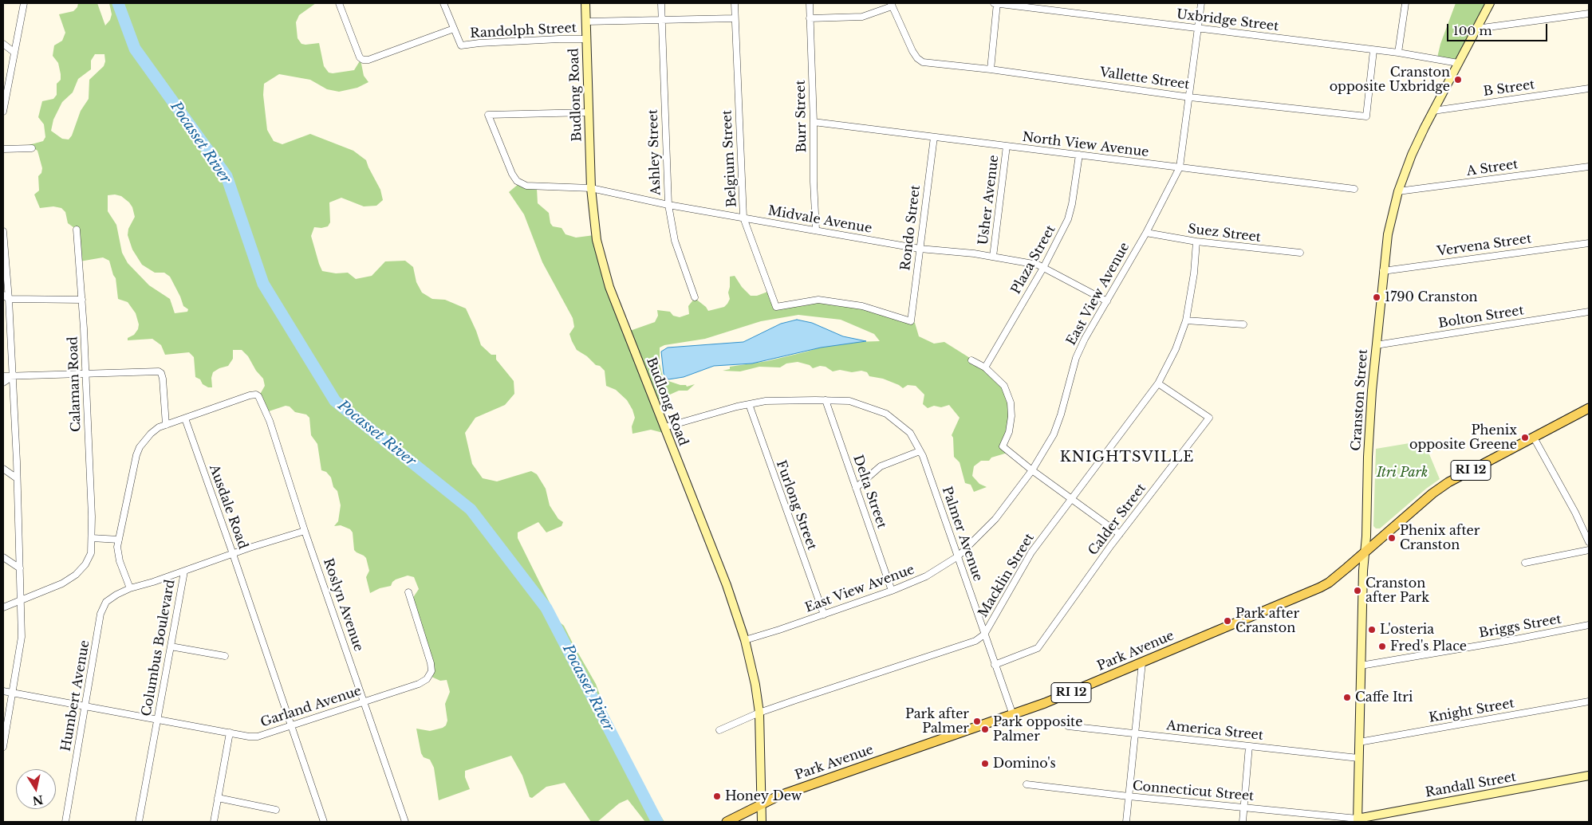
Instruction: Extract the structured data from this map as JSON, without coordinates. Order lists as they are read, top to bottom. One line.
{"streets":{"main road":["Budlong Road","Cranston Street","RI 12","Park Avenue","Randall Street"],"street":["Uxbridge Street","Randolph Street","Vallette Street","B Street","Burr Street","North View Avenue","Ashley Street","Belgium Street","A Street","Usher Avenue","Midvale Avenue","Rondo Street","Suez Street","Vervena Street","Plaza Street","East View Avenue","Bolton Street","Calaman Road","Delta Street","Furlong Street","Ausdale Road","Calder Street","Palmer Avenue","Macklin Street","Roslyn Avenue","Briggs Street","Columbus Boulevard","Humbert Avenue","Garland Avenue","Knight Street","America Street","Connecticut Street"]},"crossings":[["Uxbridge Street","Vallette Street"],["Uxbridge Street","East View Avenue"],["Uxbridge Street","Cranston Street"],["Randolph Street","Budlong Road"],["Vallette Street","East View Avenue"],["B Street","Cranston Street"],["Budlong Road","Midvale Avenue"],["Budlong Road","East View Avenue"],["Budlong Road","Palmer Avenue"],["Budlong Road","Macklin Street"],["Budlong Road","Park Avenue"],["Burr Street","North View Avenue"],["Burr Street","Midvale Avenue"],["North View Avenue","Usher Avenue"],["North View Avenue","Rondo Street"],["North View Avenue","Plaza Street"],["North View Avenue","East View Avenue"],["Ashley Street","Midvale Avenue"],["Belgium Street","Midvale Avenue"],["Belgium Street","Rondo Street"],["A Street","Cranston Street"],["Usher Avenue","Midvale Avenue"],["Midvale Avenue","Rondo Street"],["Midvale Avenue","Plaza Street"],["Midvale Avenue","East View Avenue"],["Suez Street","East View Avenue"],["Suez Street","Macklin Street"],["Vervena Street","Cranston Street"],["East View Avenue","Delta Street"],["East View Avenue","Furlong Street"],["East View Avenue","Palmer Avenue"],["Bolton Street","Cranston Street"],["Cranston Street","RI 12"],["Cranston Street","Briggs Street"],["Cranston Street","Park Avenue"],["Cranston Street","Knight Street"],["Cranston Street","America Street"],["Cranston Street","Randall Street"],["Cranston Street","Connecticut Street"],["RI 12","Park Avenue"],["Delta Street","Palmer Avenue"],["Furlong Street","Palmer Avenue"],["Ausdale Road","Roslyn Avenue"],["Ausdale Road","Garland Avenue"],["Calder Street","Palmer Avenue"],["Calder Street","Macklin Street"],["Palmer Avenue","Macklin Street"],["Palmer Avenue","Park Avenue"],["Roslyn Avenue","Garland Avenue"],["Columbus Boulevard","Humbert Avenue"],["Columbus Boulevard","Garland Avenue"],["Humbert Avenue","Garland Avenue"],["Randall Street","Connecticut Street"]],"districts":["KNIGHTSVILLE"],"water":["Pocasset River"],"parks":["Itri Park"],"places":["Cranston opposite Uxbridge","1790 Cranston","Phenix opposite Greene","Phenix after Cranston","Cranston after Park","Park after Cranston","L'osteria","Fred's Place","Caffe Itri","Park after Palmer","Park opposite Palmer","Domino's","Honey Dew"],"scale_bar":"100 m","north":"bottom"}
